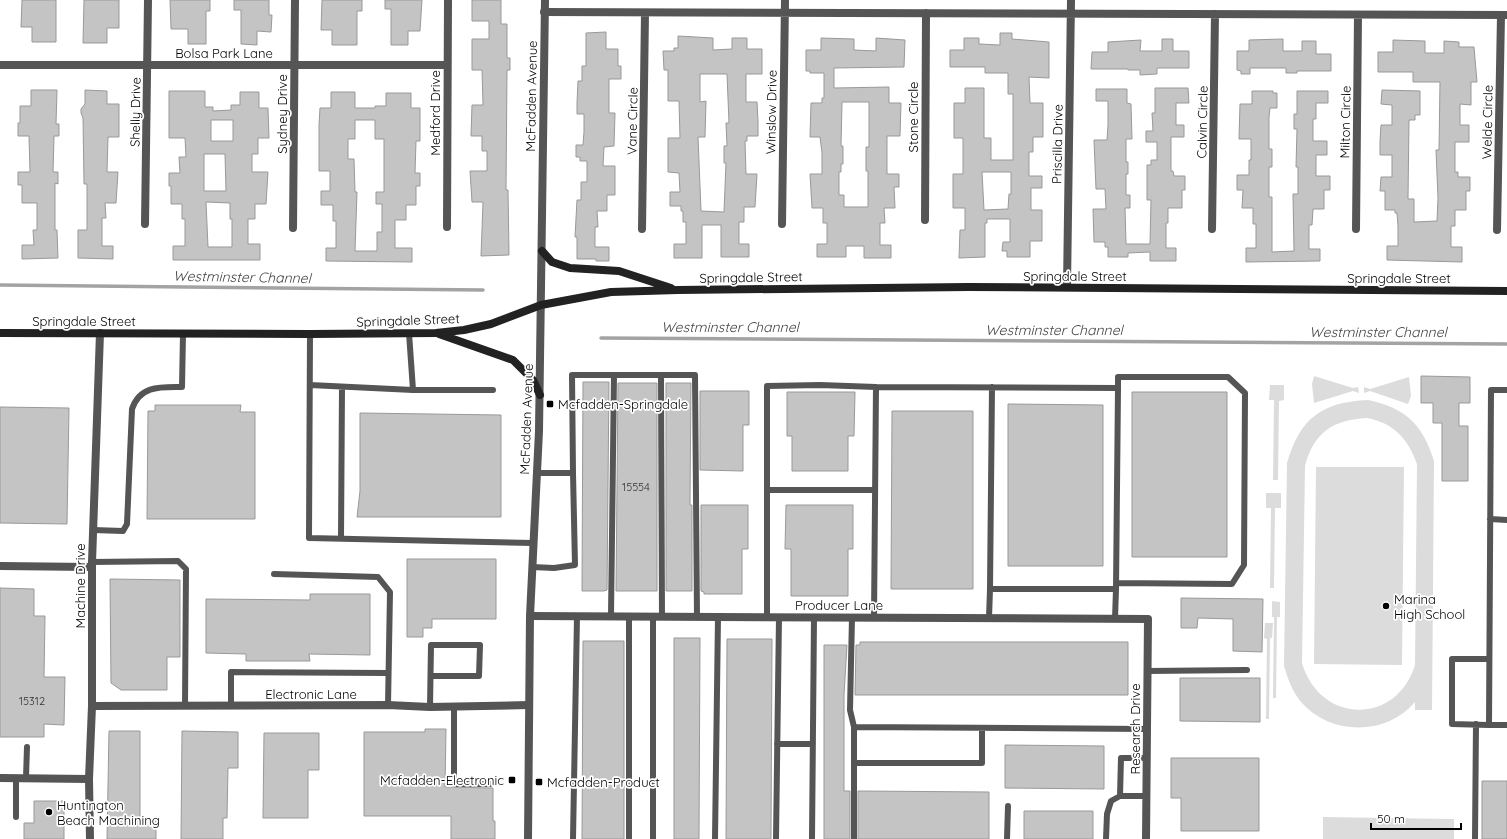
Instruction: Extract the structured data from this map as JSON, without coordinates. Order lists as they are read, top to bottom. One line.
{"streets":{"main road":["Springdale Street"],"street":["Bolsa Park Lane","McFadden Avenue","Shelly Drive","Winslow Drive","Medford Drive","Sydney Drive","Stone Circle","Vane Circle","Calvin Circle","Milton Circle","Welde Circle","Priscilla Drive","Machine Drive","Producer Lane","Electronic Lane","Research Drive"]},"crossings":[["Bolsa Park Lane","Shelly Drive"],["Bolsa Park Lane","Medford Drive"],["Bolsa Park Lane","Sydney Drive"],["McFadden Avenue","Springdale Street"],["McFadden Avenue","Producer Lane"],["McFadden Avenue","Electronic Lane"],["Priscilla Drive","Springdale Street"],["Springdale Street","Machine Drive"],["Machine Drive","Electronic Lane"],["Producer Lane","Research Drive"]],"water":["Westminster Channel"],"places":{"transit":["Mcfadden-Springdale","Mcfadden-Electronic","Mcfadden-Product"],"other":["Marina High School","Huntington Beach Machining"]},"house_numbers":["15554","15312"],"scale_bar":"50 m"}
